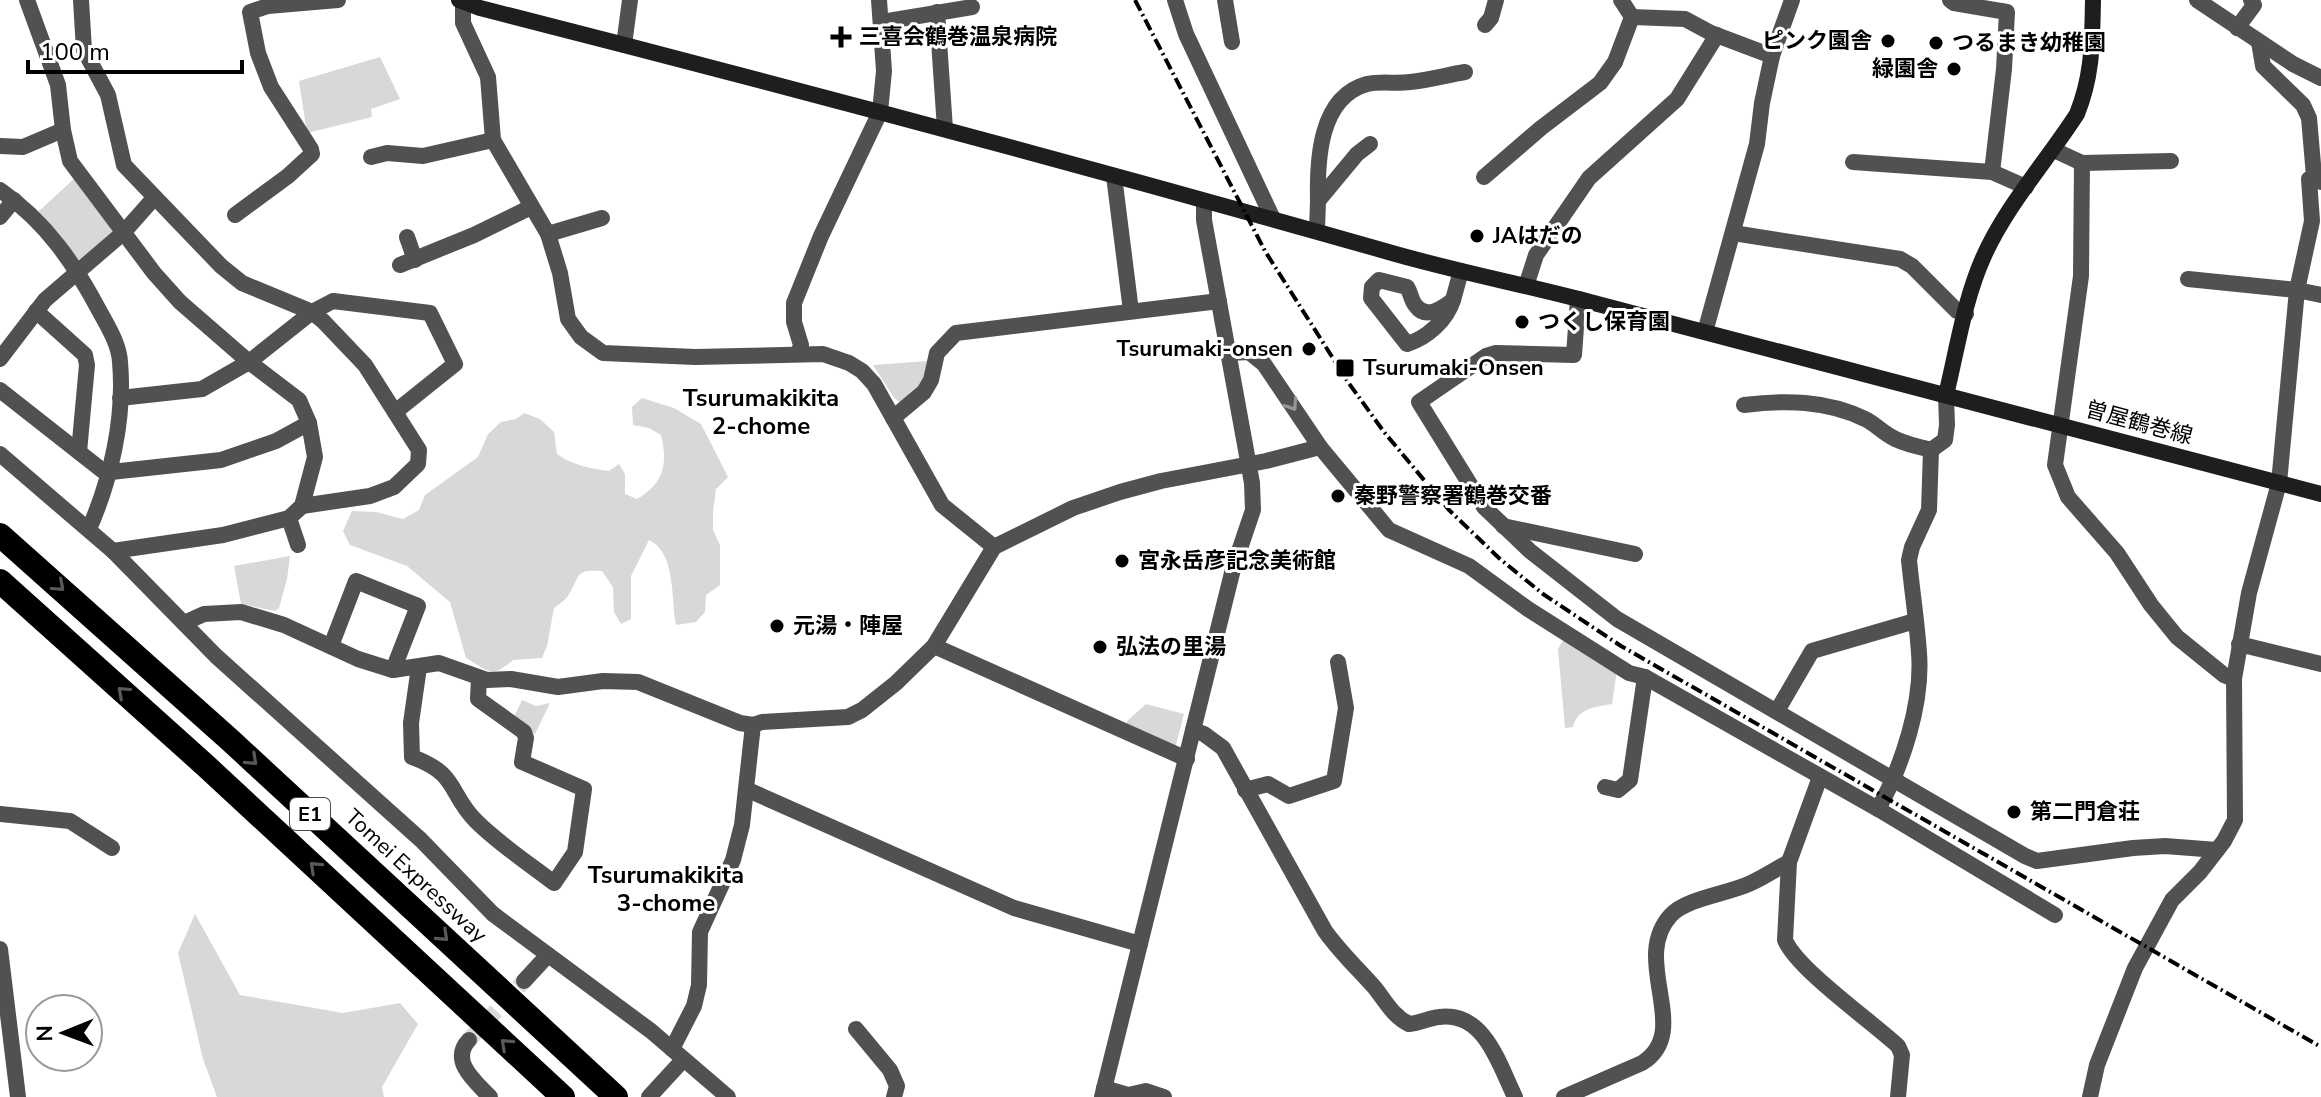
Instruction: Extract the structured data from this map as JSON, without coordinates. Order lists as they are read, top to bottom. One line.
{"streets":{"highway":["E1","Tomei Expressway"],"main road":["曽屋鶴巻線"]},"districts":["Tsurumakikita 2-chome","Tsurumakikita 3-chome"],"places":{"health":["三喜会鶴巻温泉病院"],"other":["ピンク園舎","つるまき幼稚園","緑園舎","JAはだの","つくし保育園","Tsurumaki-onsen","秦野警察署鶴巻交番","宮永岳彦記念美術館","元湯・陣屋","弘法の里湯","第二門倉荘"],"transit":["Tsurumaki-Onsen"]},"scale_bar":"100 m","north":"left"}
